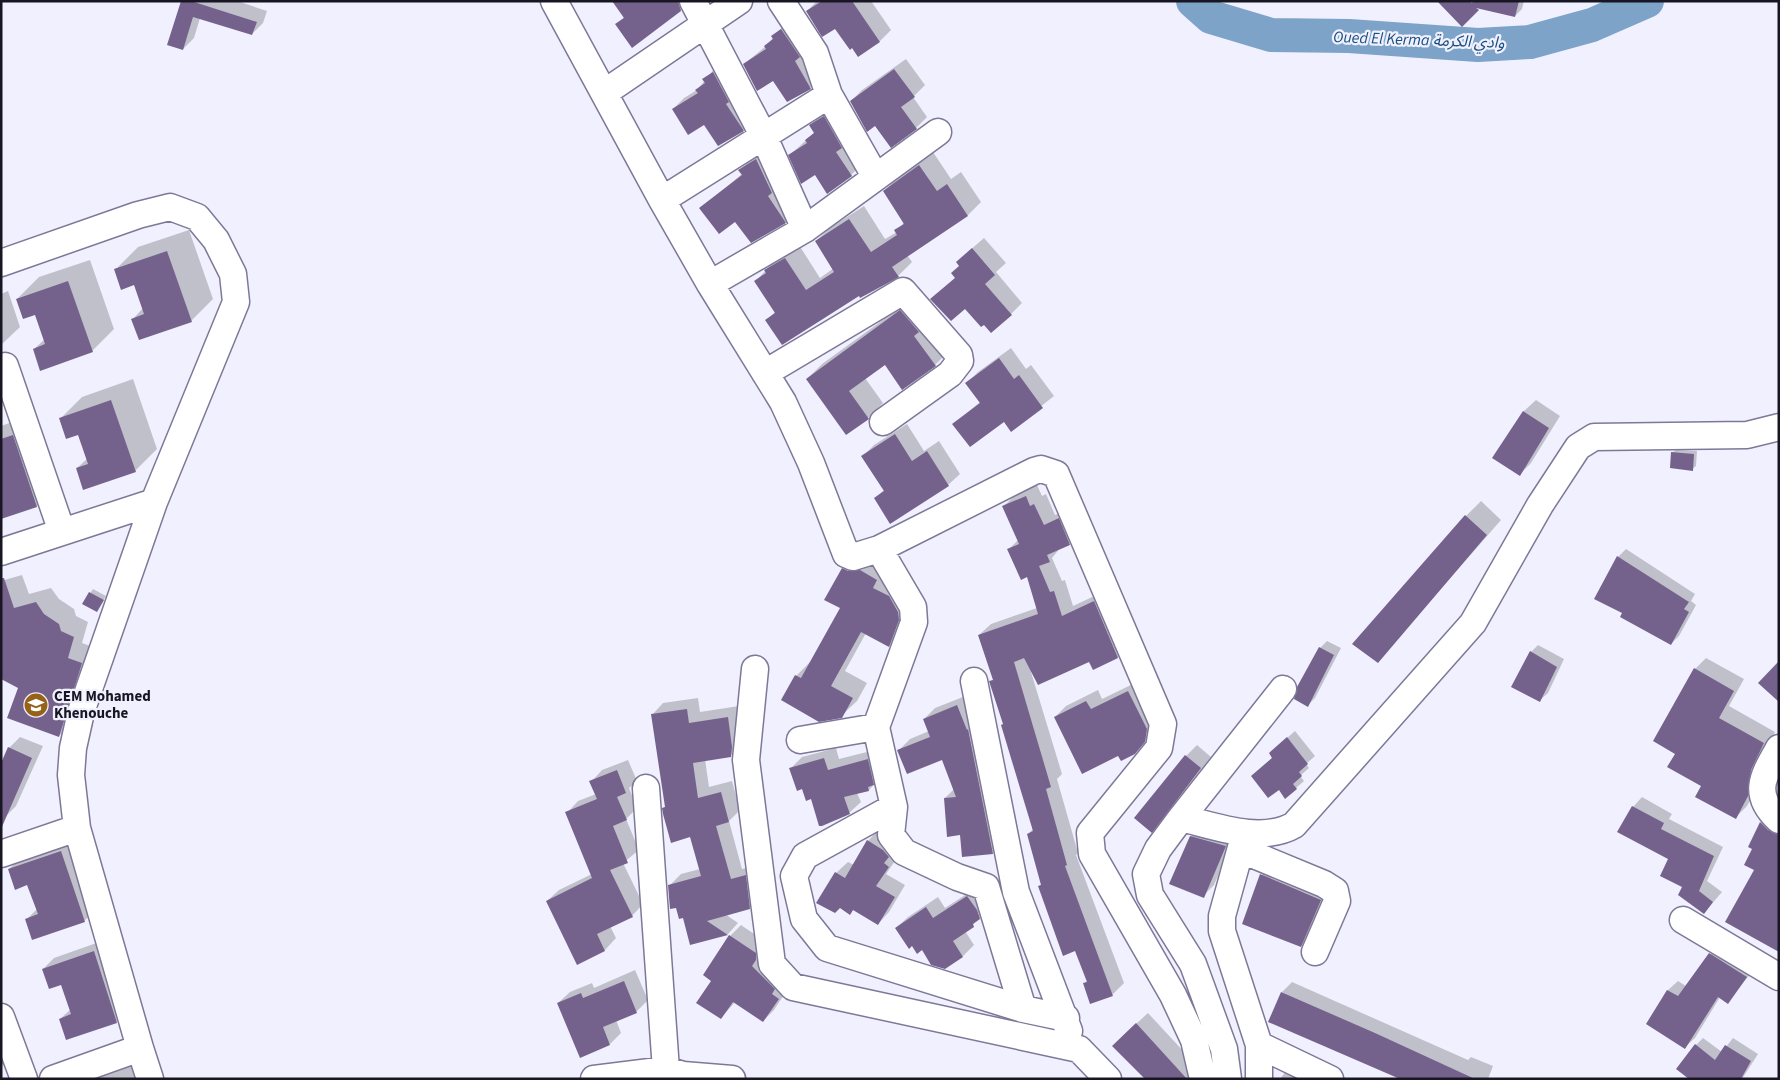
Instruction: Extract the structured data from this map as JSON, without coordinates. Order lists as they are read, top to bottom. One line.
{"water":["Oued El Kerma وادي الكرمة"],"places":{"school or university":["CEM Mohamed Khenouche"]}}
